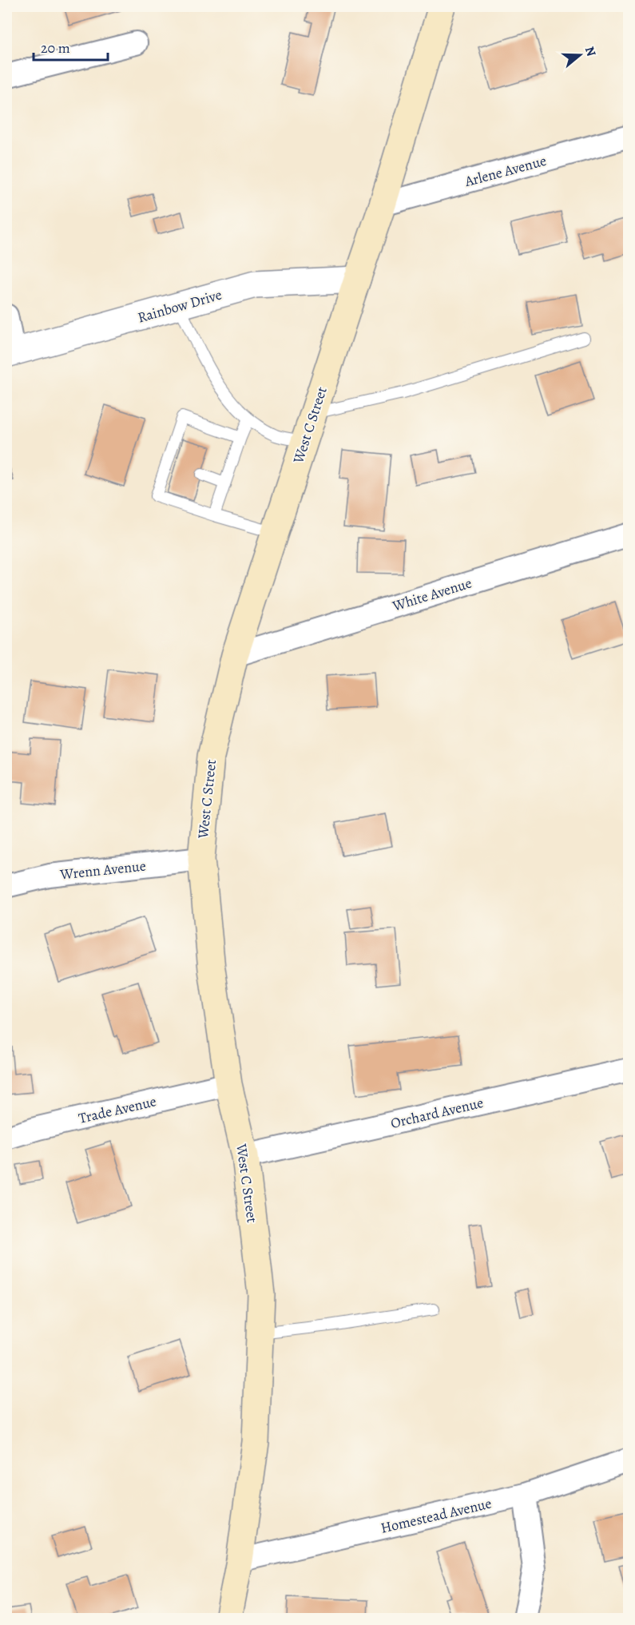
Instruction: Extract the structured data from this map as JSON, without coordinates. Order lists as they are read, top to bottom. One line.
{"streets":{"main road":["West C Street"],"street":["Arlene Avenue","Rainbow Drive","White Avenue","Wrenn Avenue","Trade Avenue","Orchard Avenue","Homestead Avenue"]},"crossings":[["Arlene Avenue","West C Street"],["Rainbow Drive","West C Street"],["West C Street","White Avenue"],["West C Street","Wrenn Avenue"],["West C Street","Trade Avenue"],["West C Street","Orchard Avenue"],["West C Street","Homestead Avenue"]],"scale_bar":"20 m","north":"right"}
